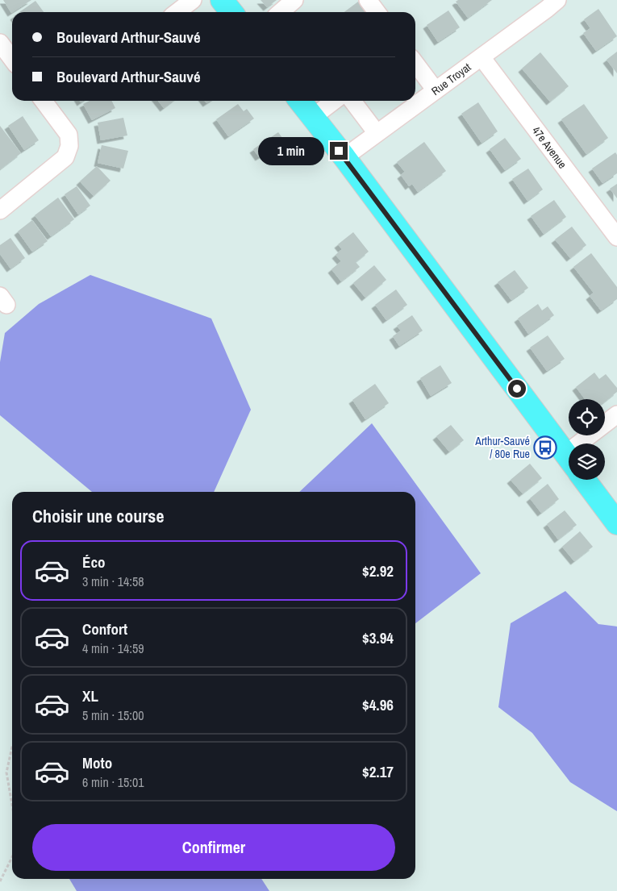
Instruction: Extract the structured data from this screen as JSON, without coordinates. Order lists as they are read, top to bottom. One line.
{"streets":{"street":["Rue Troyat","47e Avenue"]},"crossings":[["Rue Troyat","47e Avenue"]],"places":{"bus stop":["Arthur-Sauvé / 80e Rue"]},"page":{"banner":["Boulevard Arthur-Sauvé","Boulevard Arthur-Sauvé"],"bubble":"1 min","heading":"Choisir une course","list":[{"name":"Éco","note":"3 min · 14:58","value":"$2.92"},{"name":"Confort","note":"4 min · 14:59","value":"$3.94"},{"name":"XL","note":"5 min · 15:00","value":"$4.96"},{"name":"Moto","note":"6 min · 15:01","value":"$2.17"}],"buttons":"Confirmer"}}
